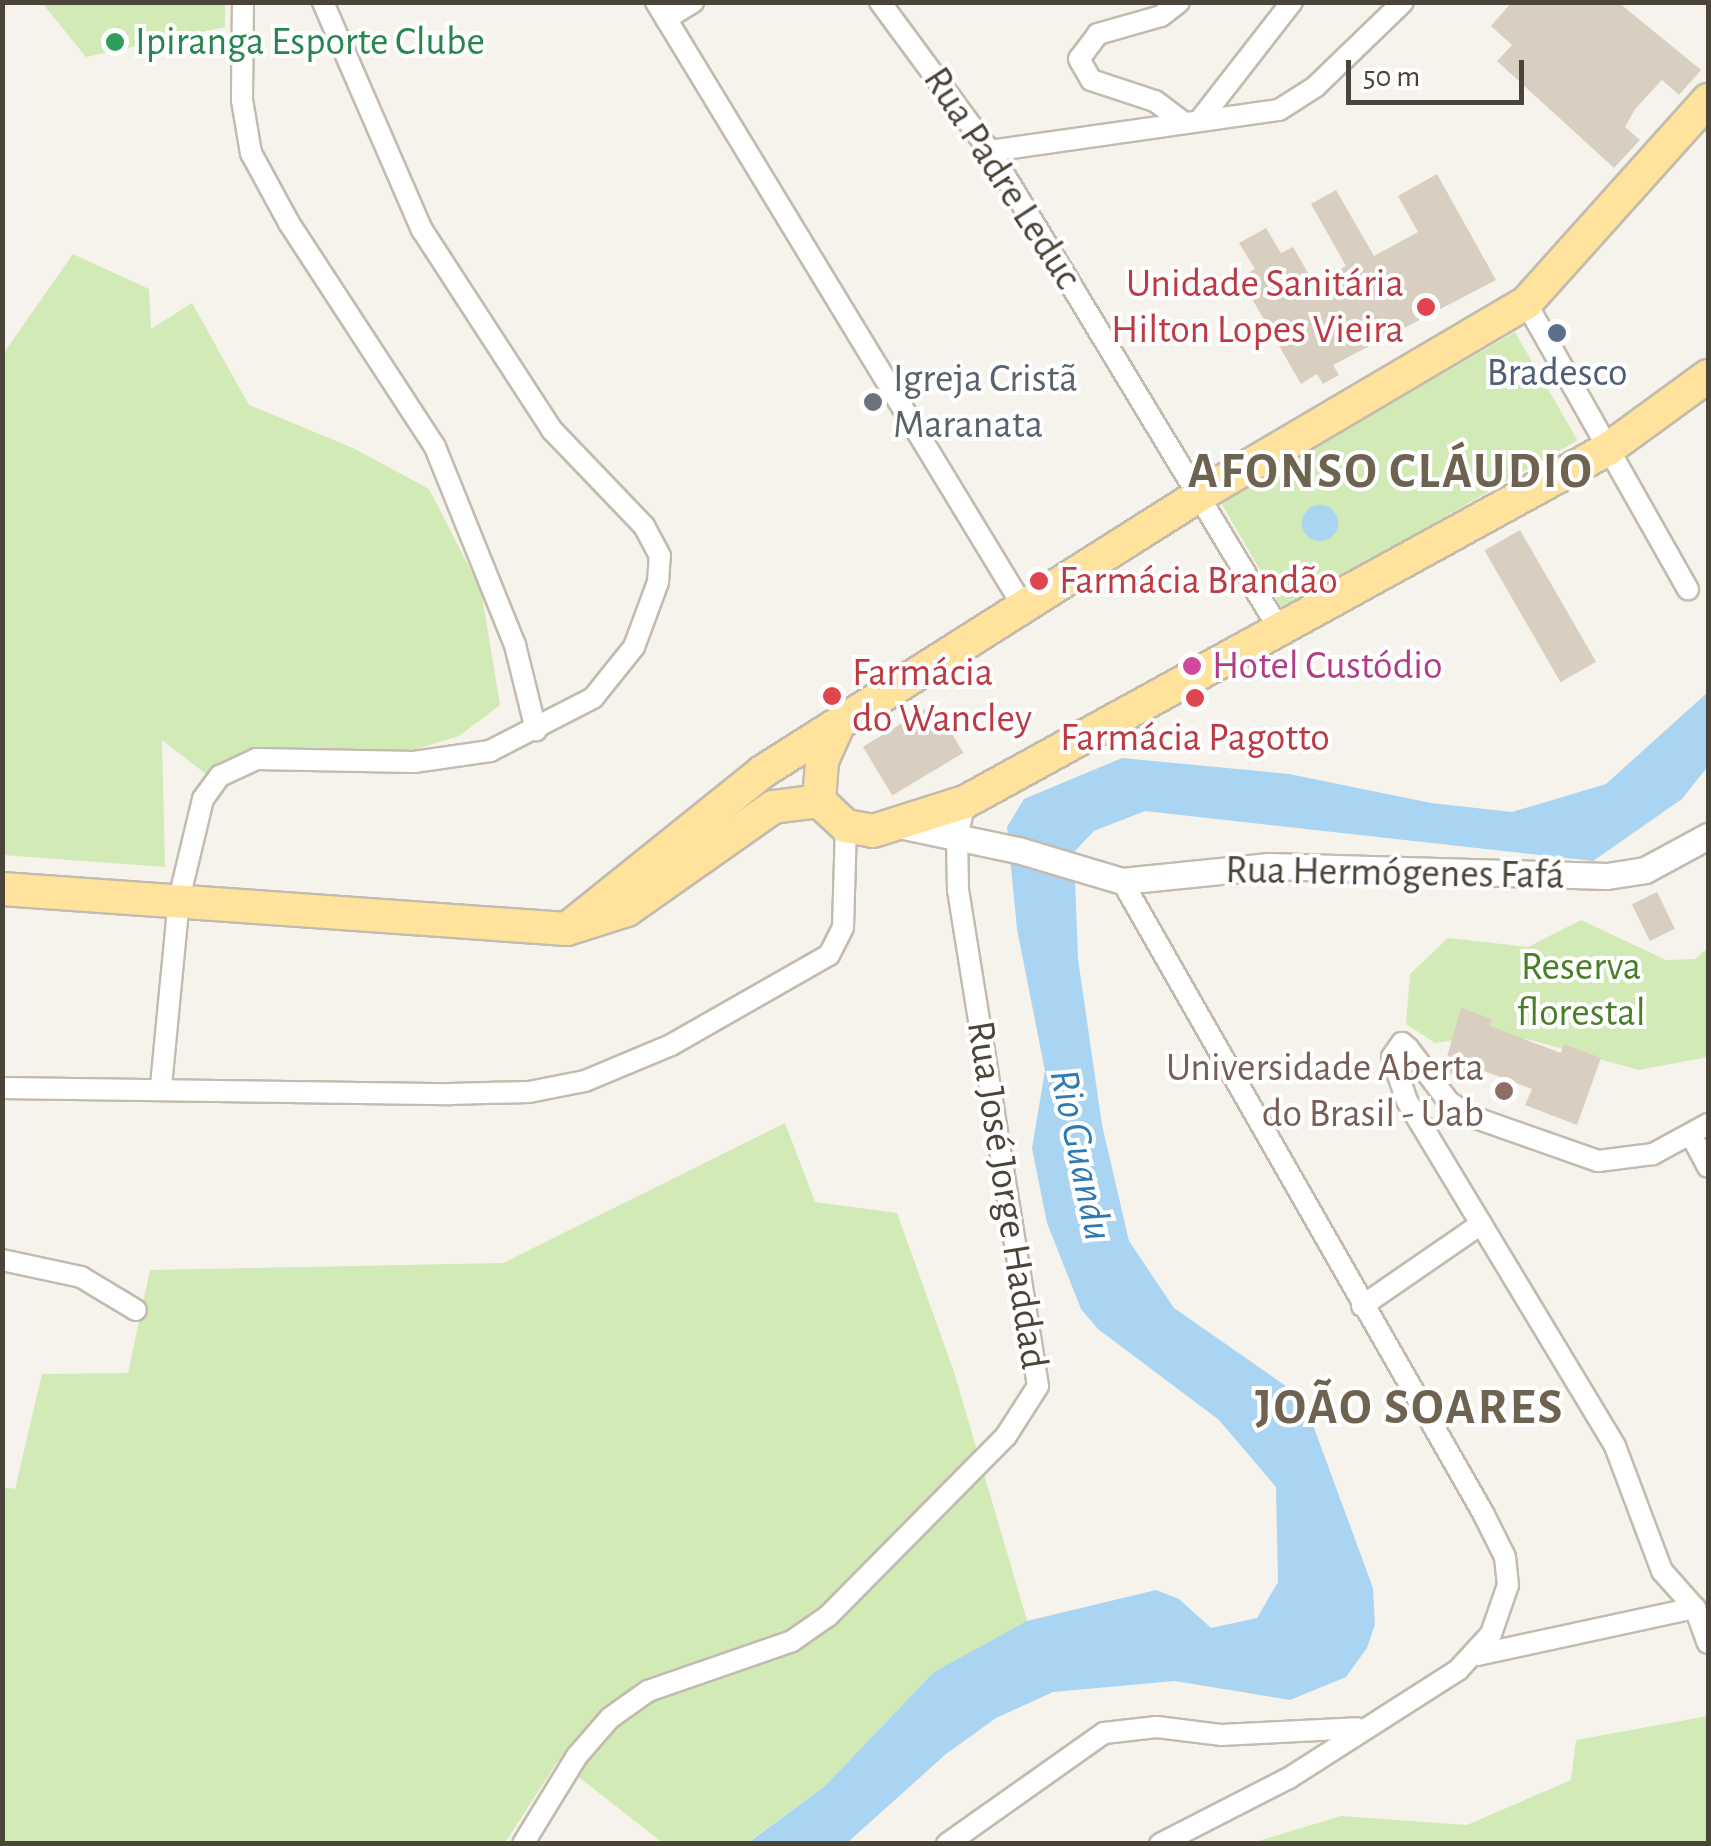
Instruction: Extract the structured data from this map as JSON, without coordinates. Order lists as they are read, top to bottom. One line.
{"streets":{"street":["Rua Padre Leduc","Rua Hermógenes Fafá","Rua José Jorge Haddad"]},"crossings":[["Rua Hermógenes Fafá","Rua José Jorge Haddad"]],"districts":["AFONSO CLÁUDIO","JOÃO SOARES"],"water":["Rio Guandu"],"parks":["Reserva florestal"],"places":["Ipiranga Esporte Clube","Unidade Sanitária Hilton Lopes Vieira","Bradesco","Igreja Cristã Maranata","Farmácia Brandão","Hotel Custódio","Farmácia do Wancley","Farmácia Pagotto","Universidade Aberta do Brasil - Uab"],"scale_bar":"50 m"}
